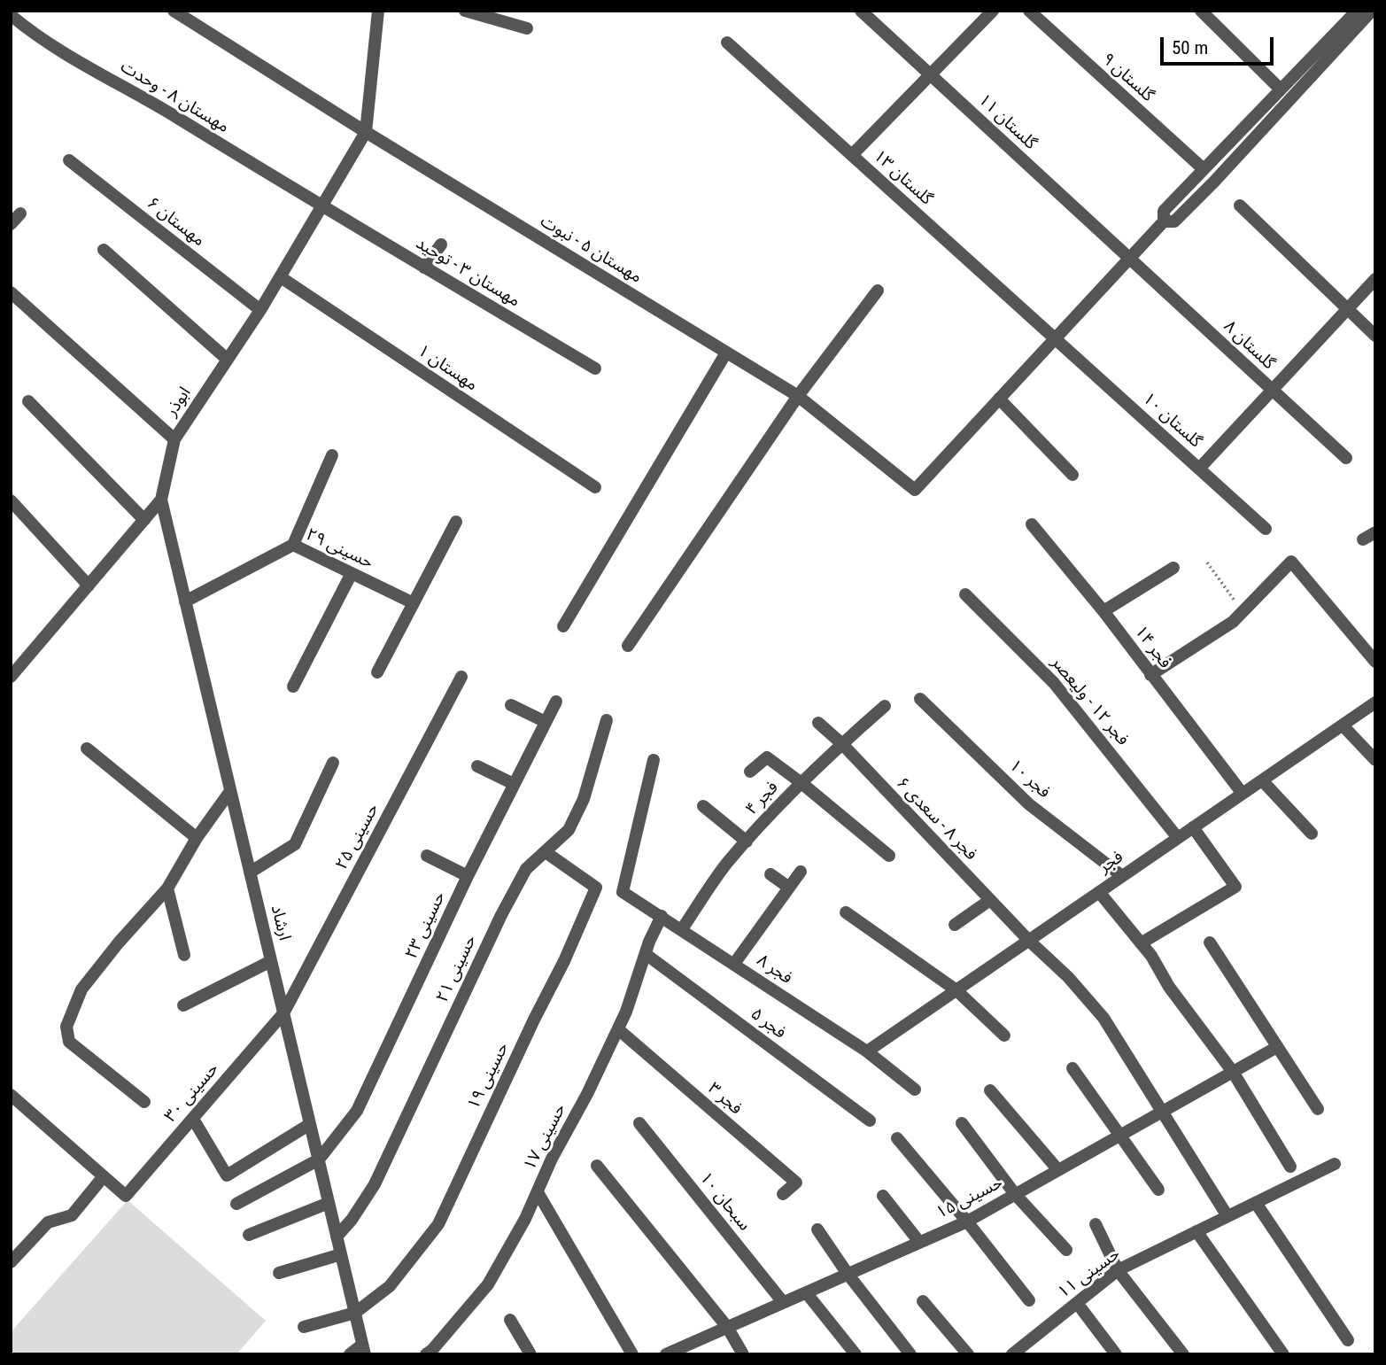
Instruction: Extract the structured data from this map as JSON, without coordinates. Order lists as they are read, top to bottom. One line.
{"streets":{"street":["گلستان ۹","مهستان ۸ - وحدت","گلستان ۱۱","گلستان ۱۳","مهستان ۶","مهستان ۵ - نبوت","مهستان ۳ - توحید","گلستان ۸","مهستان ۱","ابوذر","گلستان ۱۰","حسینی ۲۹","فجر ۱۴","فجر ۱۲ - ولیعصر","فجر ۱۰","فجر ۴","فجر ۸ - سعدی ۶","حسینی ۲۵","فجر","ارشاد","حسینی ۲۳","حسینی ۲۱","فجر ۸","فجر ۵","حسینی ۱۹","حسینی ۳۰","فجر ۳","حسینی ۱۷","حسینی ۱۵","سبحان ۱۰","حسینی ۱۱"]},"crossings":[["مهستان ۸ - وحدت","مهستان ۳ - توحید"],["مهستان ۸ - وحدت","ابوذر"],["گلستان ۱۱","گلستان ۸"],["گلستان ۱۳","گلستان ۱۰"],["مهستان ۶","ابوذر"],["مهستان ۵ - نبوت","ابوذر"],["مهستان ۳ - توحید","ابوذر"],["مهستان ۱","ابوذر"],["ابوذر","ارشاد"],["حسینی ۲۹","ارشاد"],["فجر ۱۴","فجر"],["فجر ۱۲ - ولیعصر","فجر"],["فجر ۱۰","فجر"],["فجر ۴","فجر ۸ - سعدی ۶"],["فجر ۴","فجر ۸"],["فجر ۸ - سعدی ۶","فجر"],["فجر ۸ - سعدی ۶","حسینی ۱۵"],["فجر ۸ - سعدی ۶","حسینی ۱۱"],["حسینی ۲۵","ارشاد"],["حسینی ۲۵","حسینی ۳۰"],["فجر","فجر ۸"],["ارشاد","حسینی ۲۳"],["ارشاد","حسینی ۲۱"],["ارشاد","حسینی ۱۹"],["ارشاد","حسینی ۳۰"],["حسینی ۲۱","حسینی ۱۹"],["فجر ۸","حسینی ۱۷"],["فجر ۵","حسینی ۱۷"],["فجر ۳","حسینی ۱۷"],["حسینی ۱۵","سبحان ۱۰"]],"scale_bar":"50 m"}
